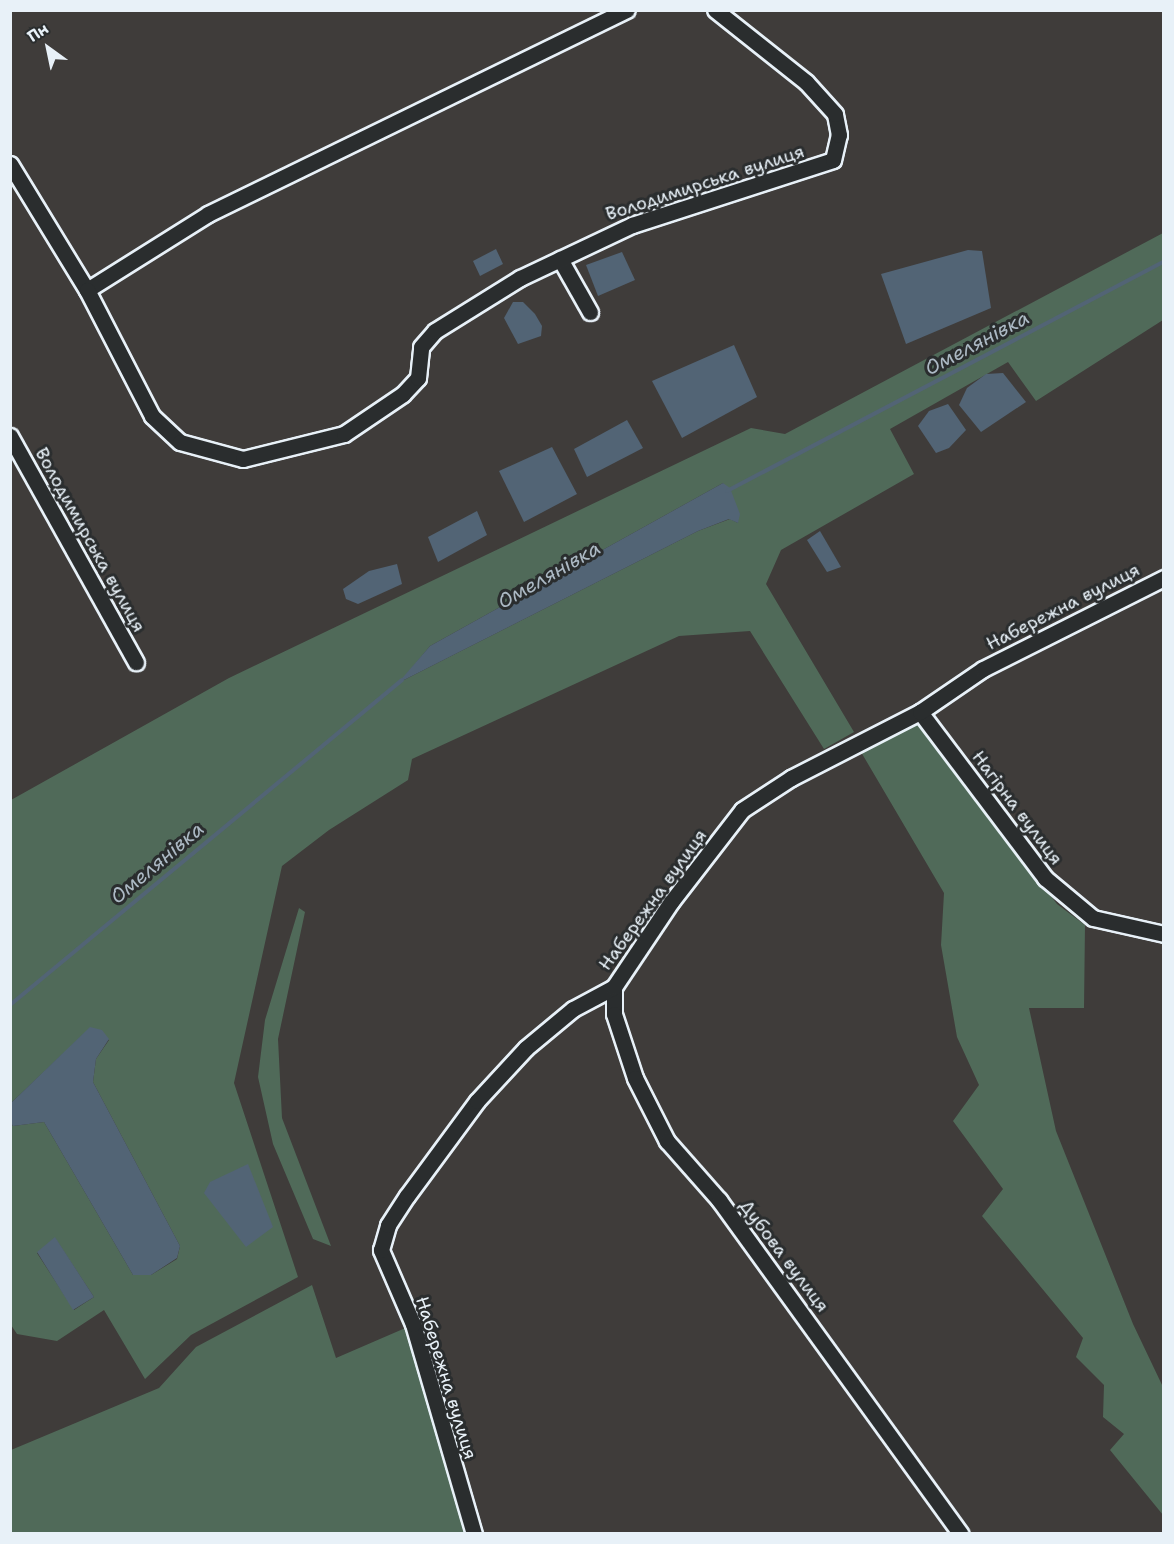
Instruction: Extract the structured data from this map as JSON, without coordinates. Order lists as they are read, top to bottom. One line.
{"streets":{"street":["Володимирська вулиця","Набережна вулиця","Нагірна вулиця","Дубова вулиця"]},"crossings":[["Набережна вулиця","Нагірна вулиця"],["Набережна вулиця","Дубова вулиця"]],"water":["Омелянівка"],"north":"top left"}
